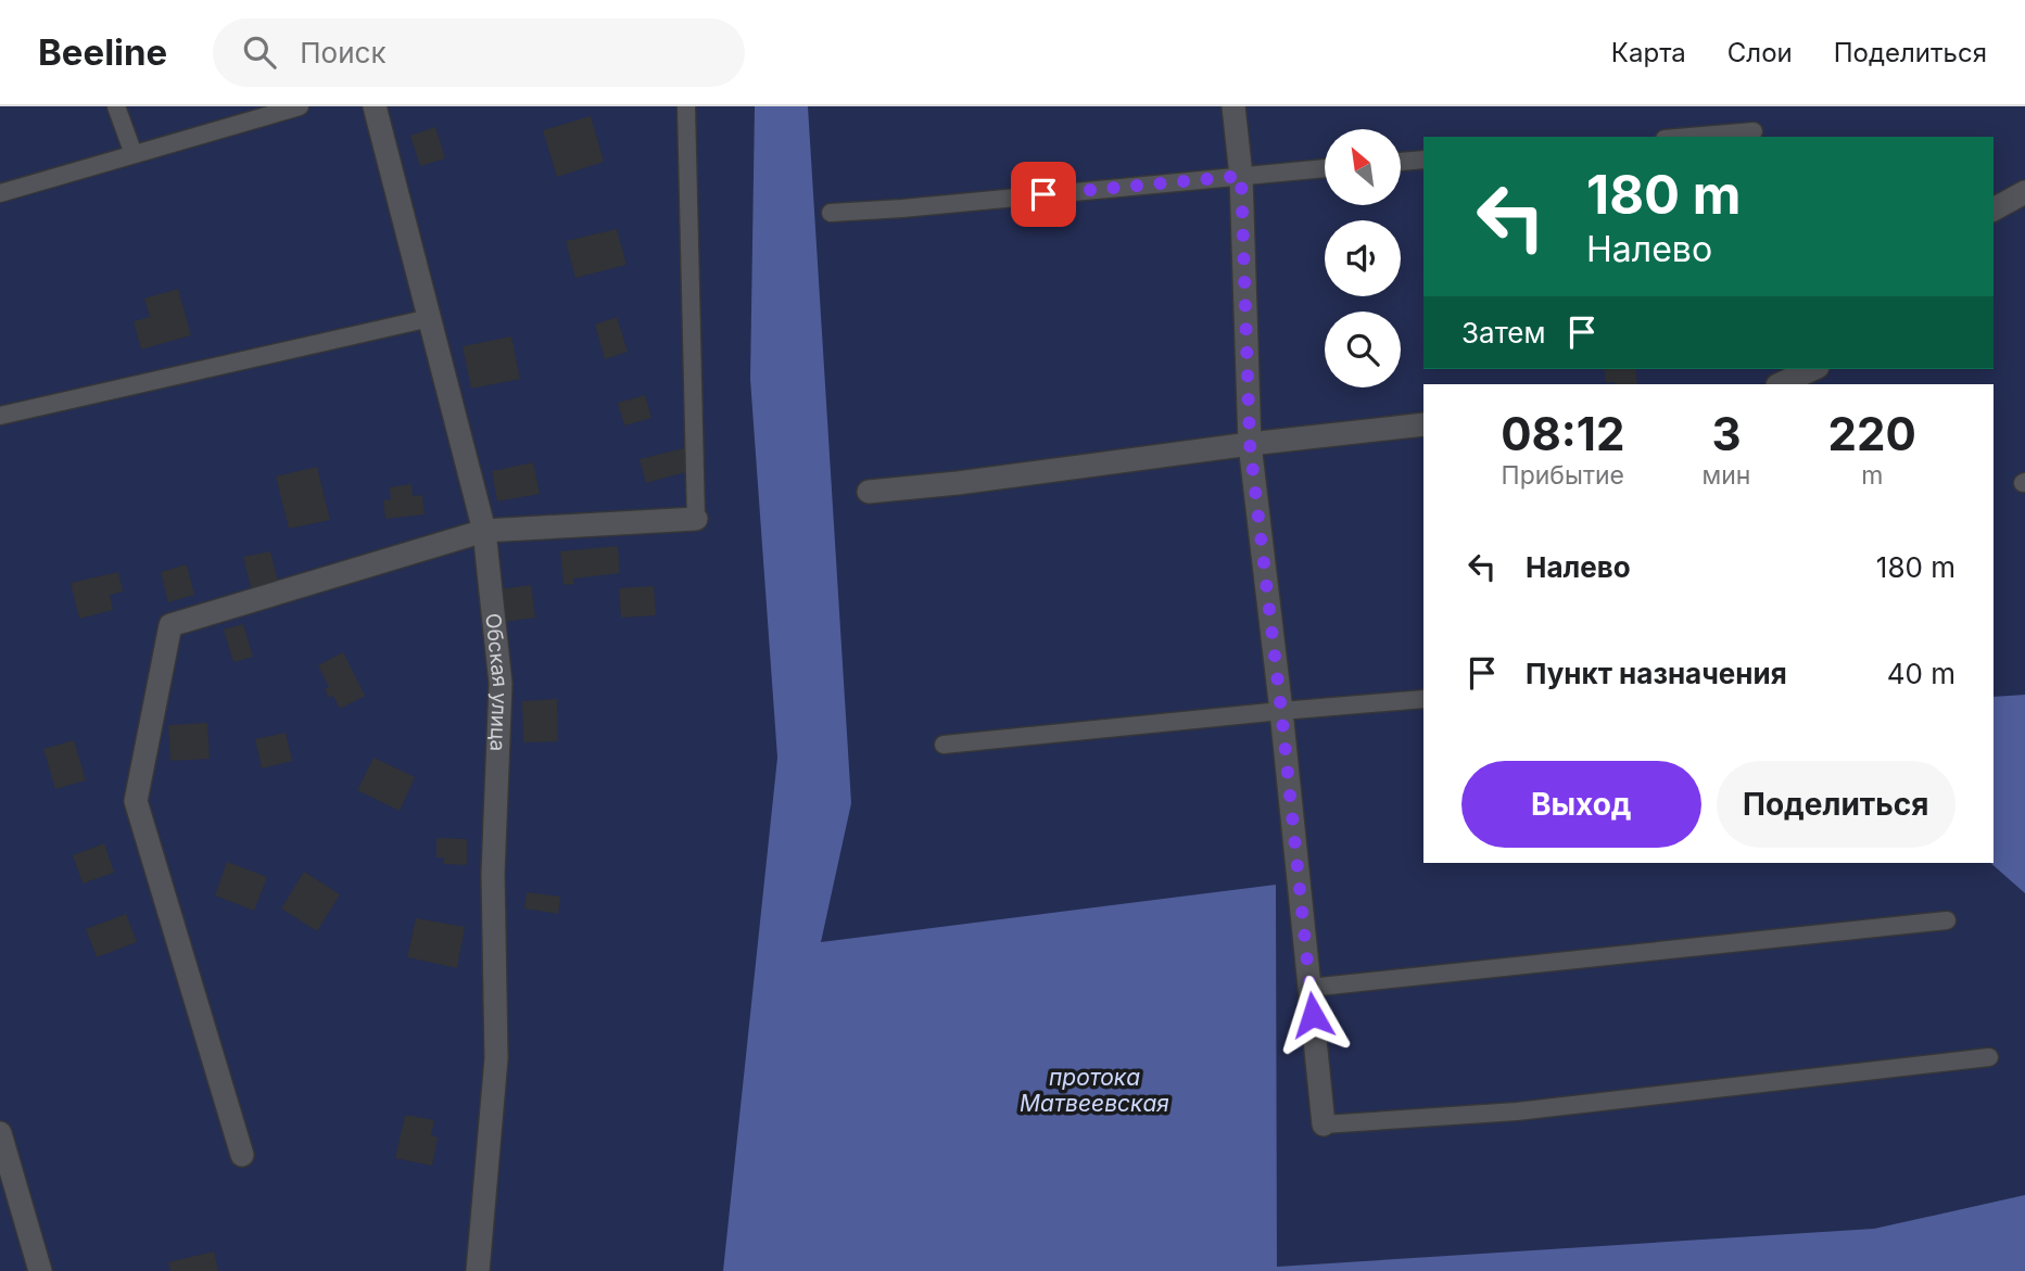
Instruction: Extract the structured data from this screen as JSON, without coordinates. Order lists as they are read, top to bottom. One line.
{"streets":{"street":["Обская улица"]},"water":["протока Матвеевская"],"north":"top left","page":{"header":"Beeline","search":"Поиск","nav":["Карта","Слои","Поделиться"],"turn":["180 m","Налево"],"then":"Затем","eta":["08:12","Прибытие","3","мин","220","m"],"list":[{"name":"Налево","value":"180 m"},{"name":"Пункт назначения","value":"40 m"}],"buttons":["Выход","Поделиться"]}}
